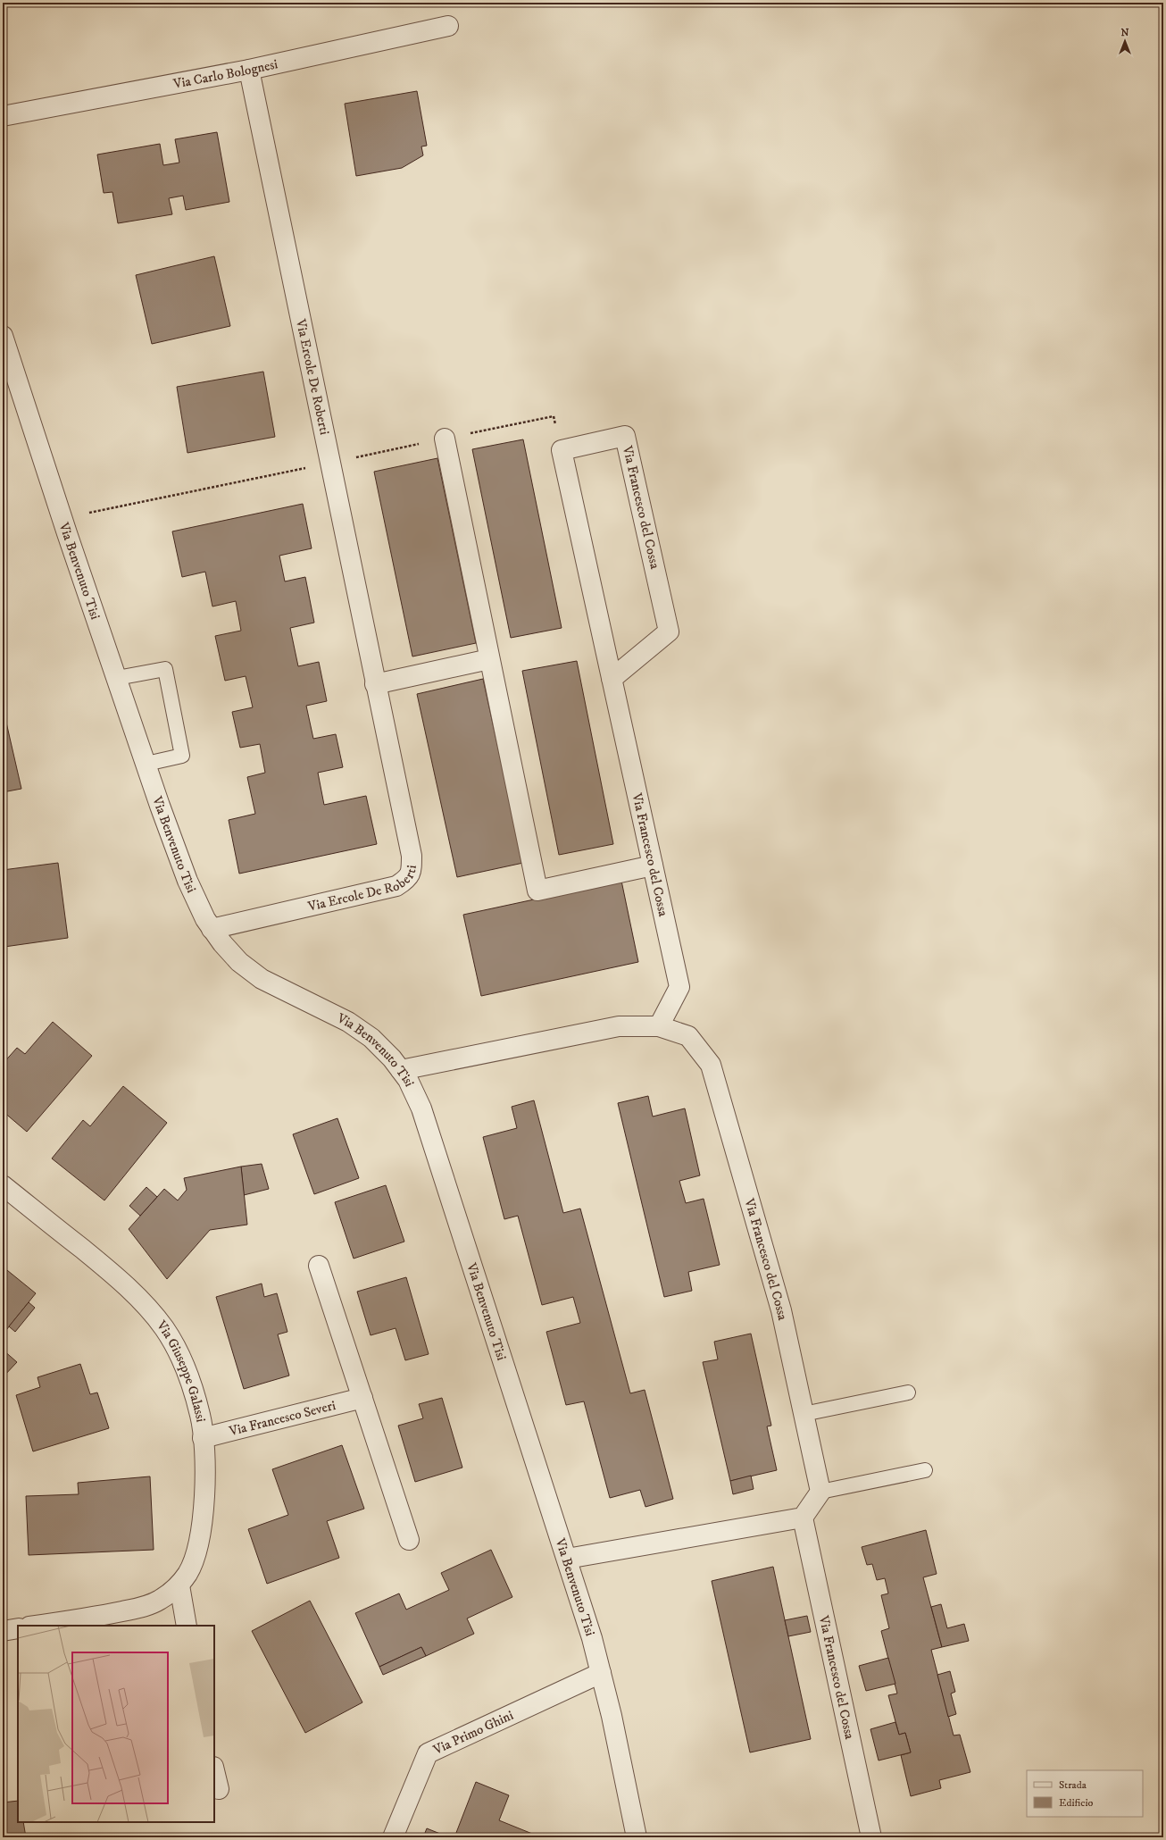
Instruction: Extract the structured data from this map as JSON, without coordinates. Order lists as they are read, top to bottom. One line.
{"streets":{"street":["Via Carlo Bolognesi","Via Ercole De Roberti","Via Francesco del Cossa","Via Benvenuto Tisi","Via Giuseppe Galassi","Via Francesco Severi","Via Primo Ghini"]},"crossings":[["Via Carlo Bolognesi","Via Ercole De Roberti"],["Via Ercole De Roberti","Via Benvenuto Tisi"],["Via Francesco del Cossa","Via Benvenuto Tisi"],["Via Benvenuto Tisi","Via Primo Ghini"],["Via Giuseppe Galassi","Via Francesco Severi"]],"legend":["Strada","Edificio"],"north":"top"}
